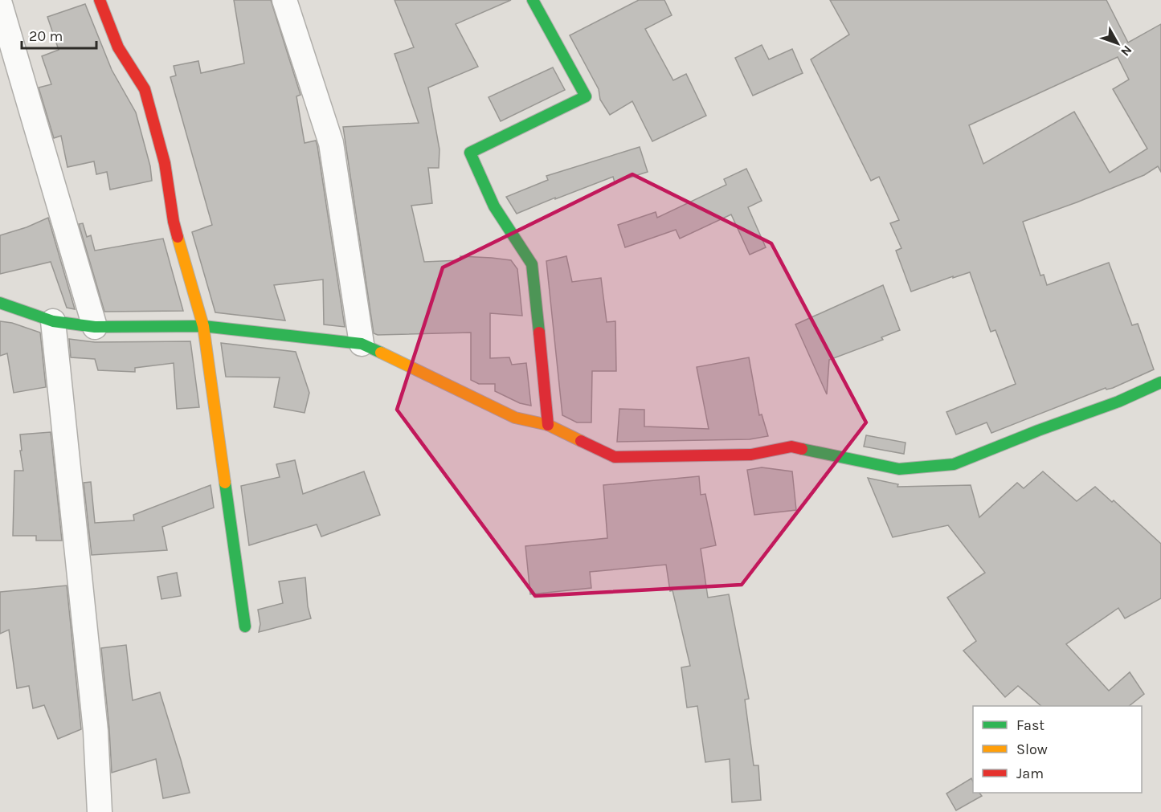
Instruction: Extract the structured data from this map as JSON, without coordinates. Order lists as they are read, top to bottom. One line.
{"legend":["Fast","Slow","Jam"],"scale_bar":"20 m","north":"bottom right"}
